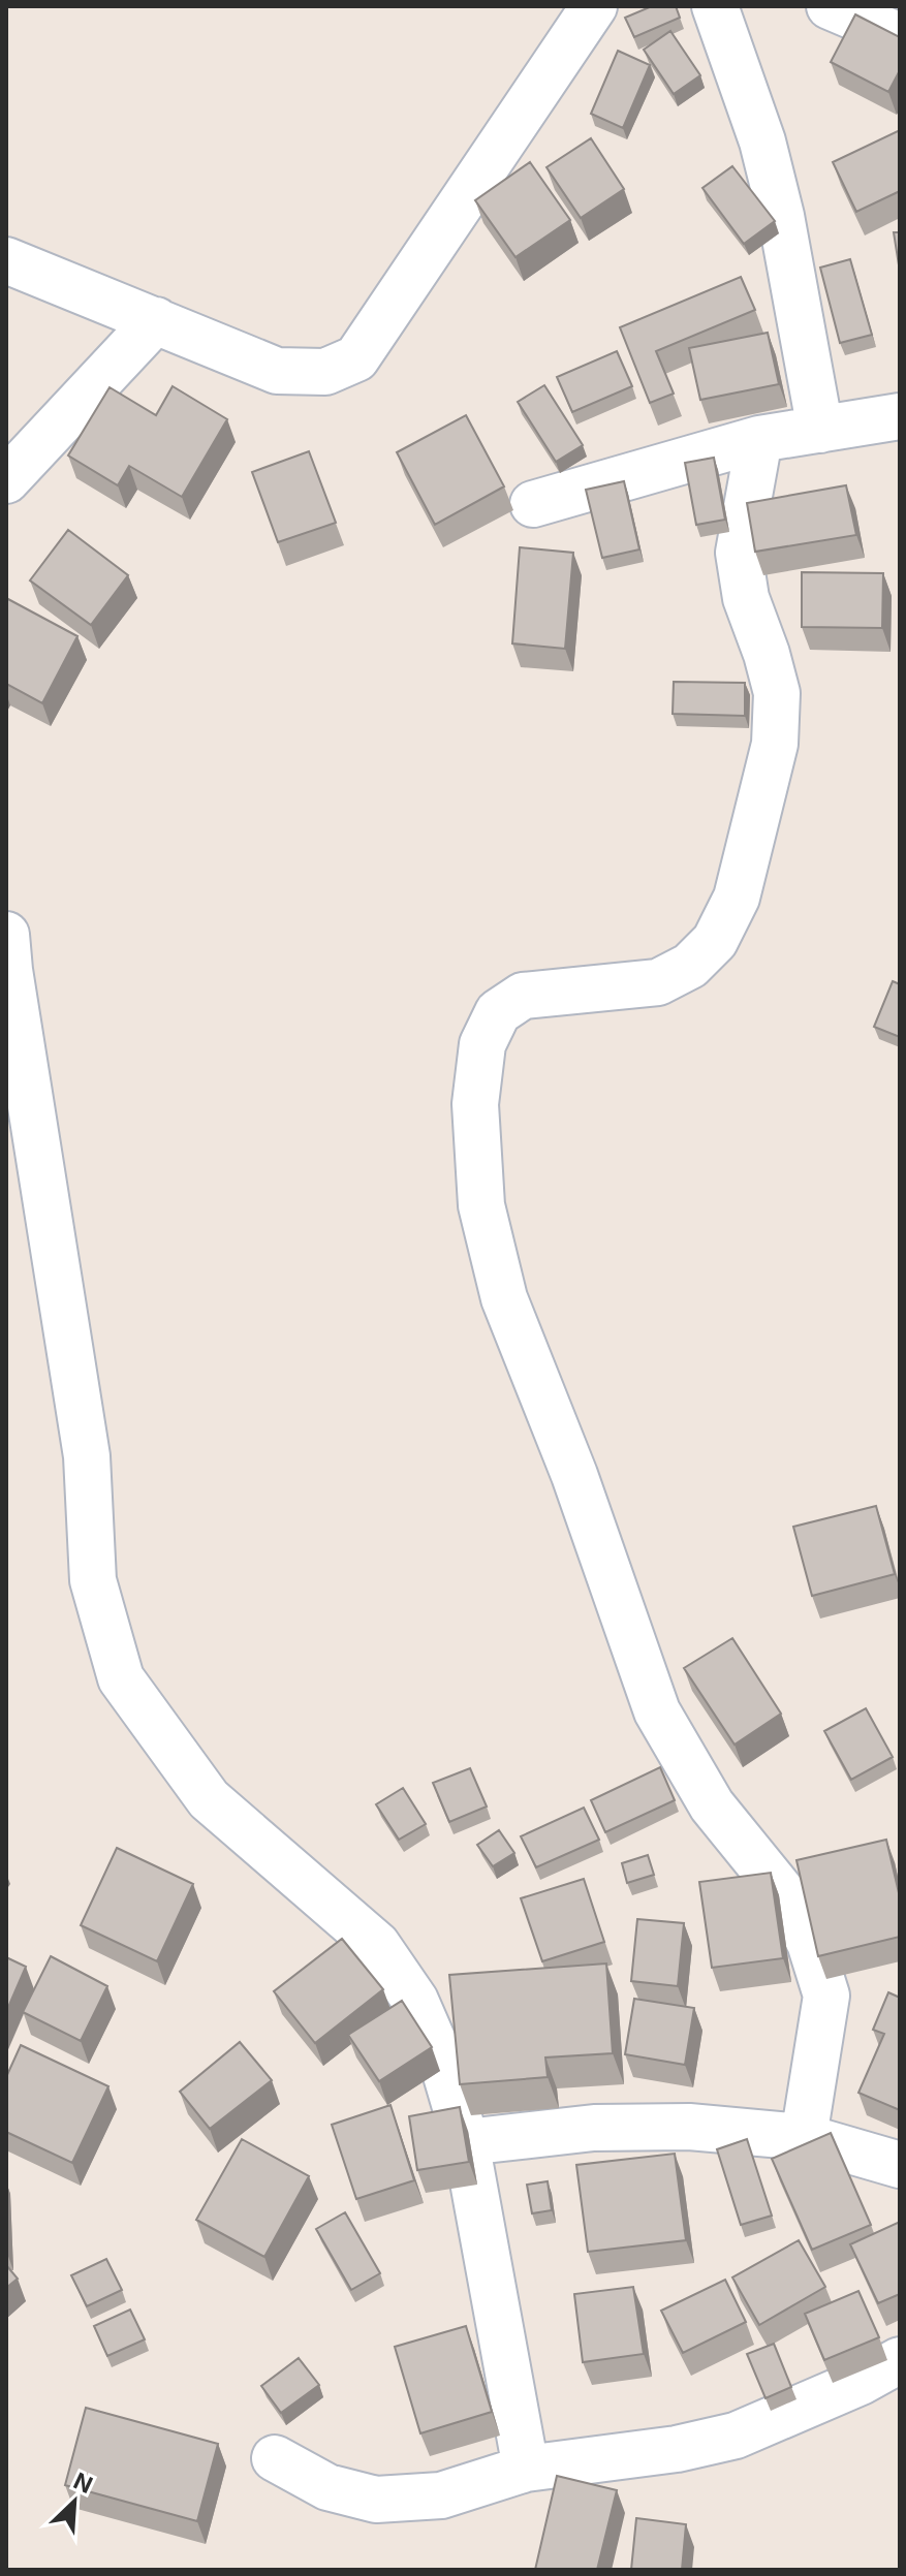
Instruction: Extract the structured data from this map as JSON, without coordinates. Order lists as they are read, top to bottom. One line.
{"north":"top right"}
